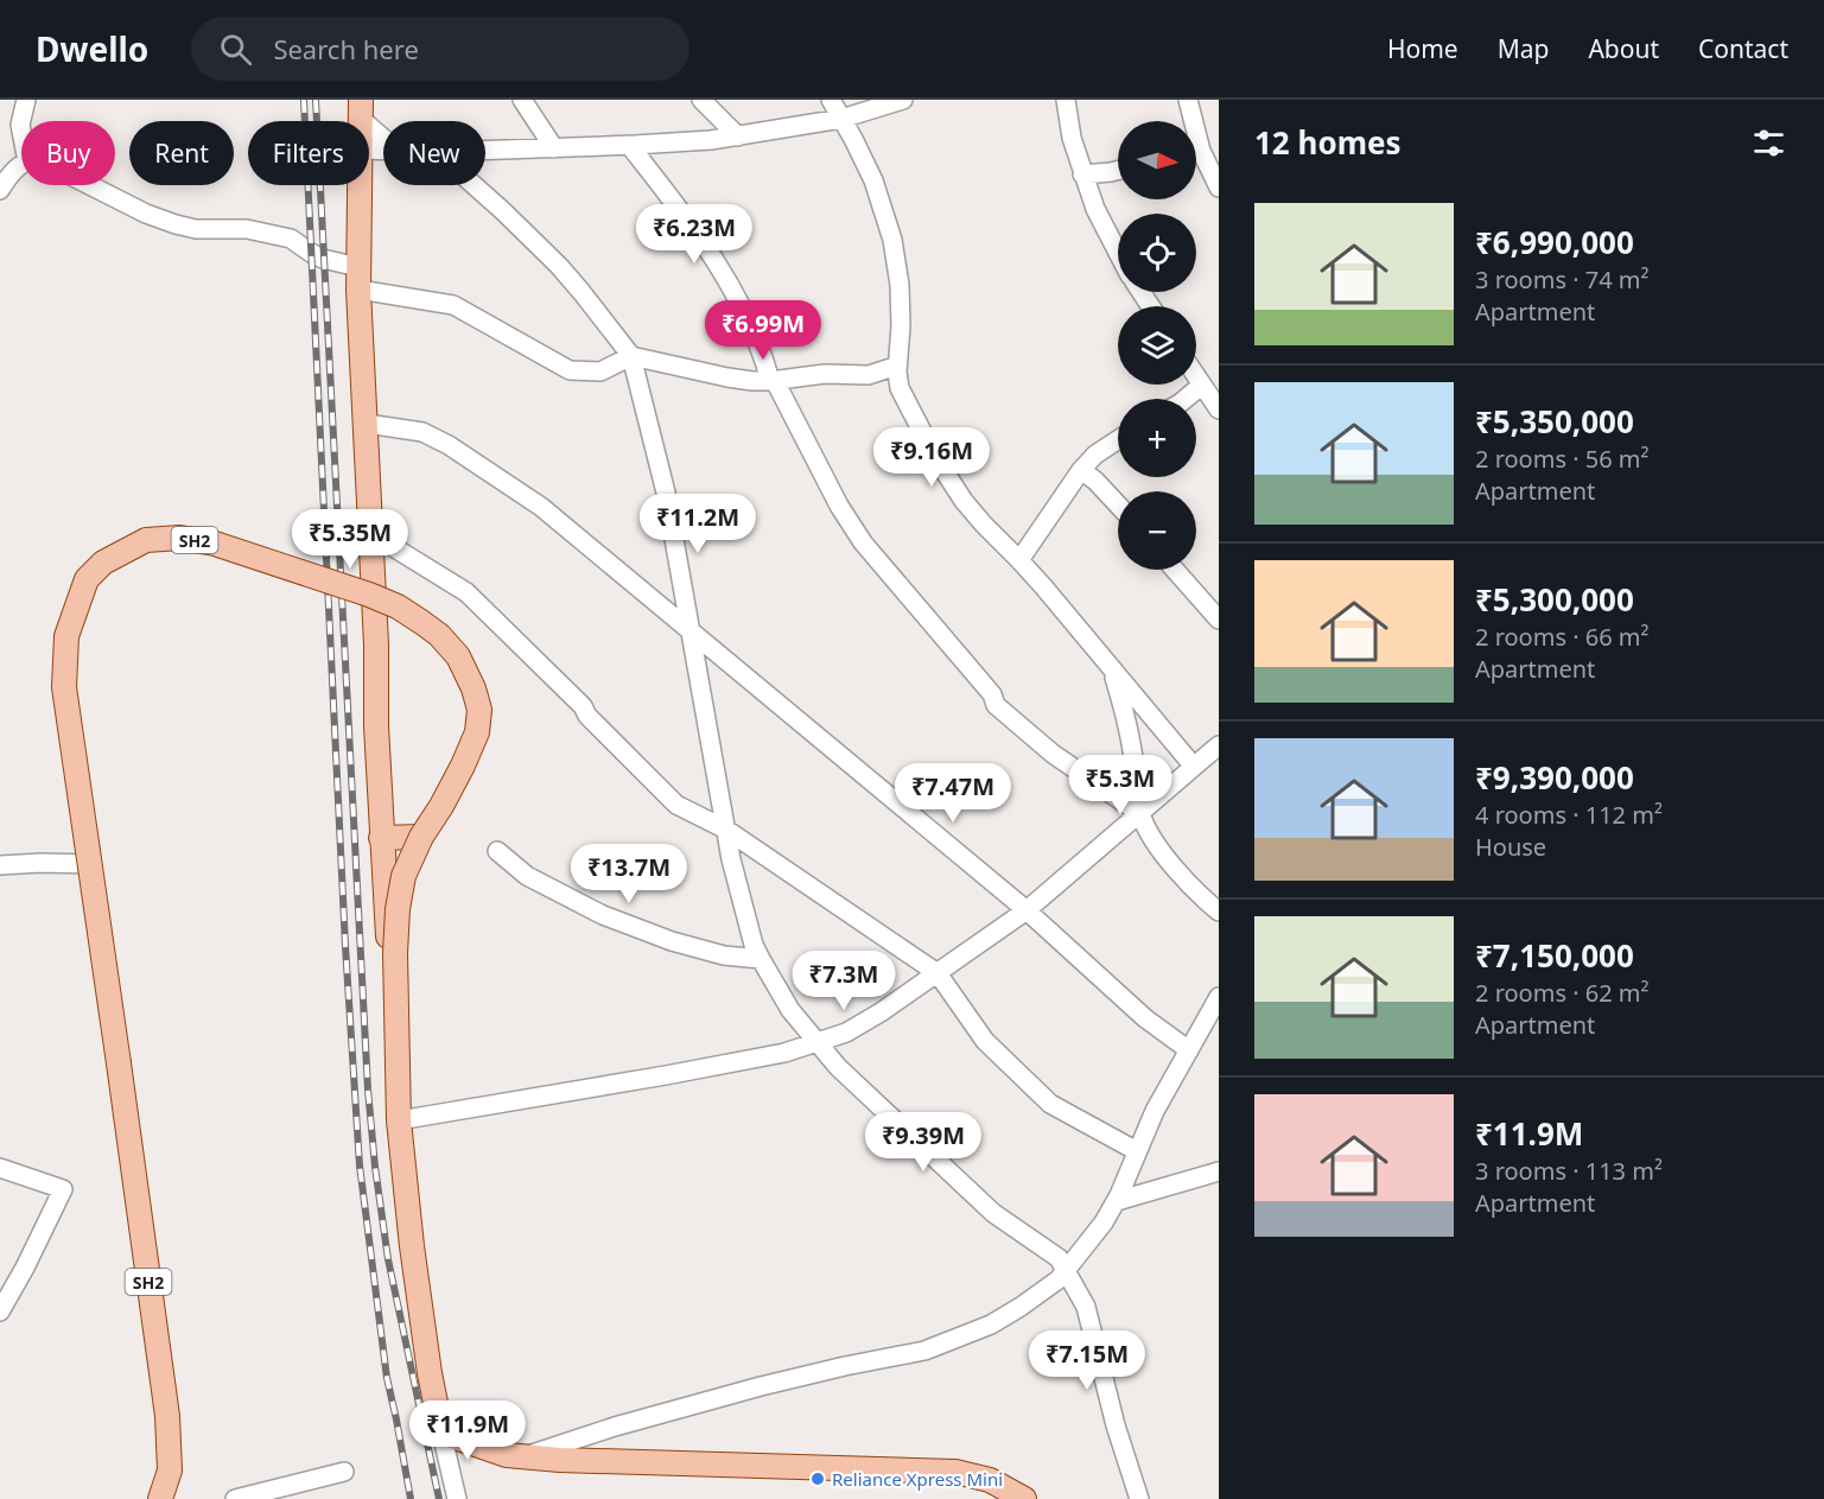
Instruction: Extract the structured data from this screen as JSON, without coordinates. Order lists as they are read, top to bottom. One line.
{"streets":{"main road":["SH2"]},"places":["Reliance Xpress Mini"],"north":"right","page":{"header":"Dwello","search":"Search here","nav":["Home","Map","About","Contact"],"heading":"12 homes","map_buttons":["+","−"],"chip":["Buy","Rent","Filters","New"],"list":[{"name":"₹6,990,000","note":"3 rooms · 74 m² · Apartment"},{"name":"₹5,350,000","note":"2 rooms · 56 m² · Apartment"},{"name":"₹5,300,000","note":"2 rooms · 66 m² · Apartment"},{"name":"₹9,390,000","note":"4 rooms · 112 m² · House"},{"name":"₹7,150,000","note":"2 rooms · 62 m² · Apartment"},{"name":"₹11.9M","note":"3 rooms · 113 m² · Apartment"}],"price":["₹6.23M","₹6.99M","₹9.16M","₹11.2M","₹5.35M","₹5.3M","₹7.47M","₹13.7M","₹7.3M","₹9.39M","₹7.15M","₹11.9M"]}}
